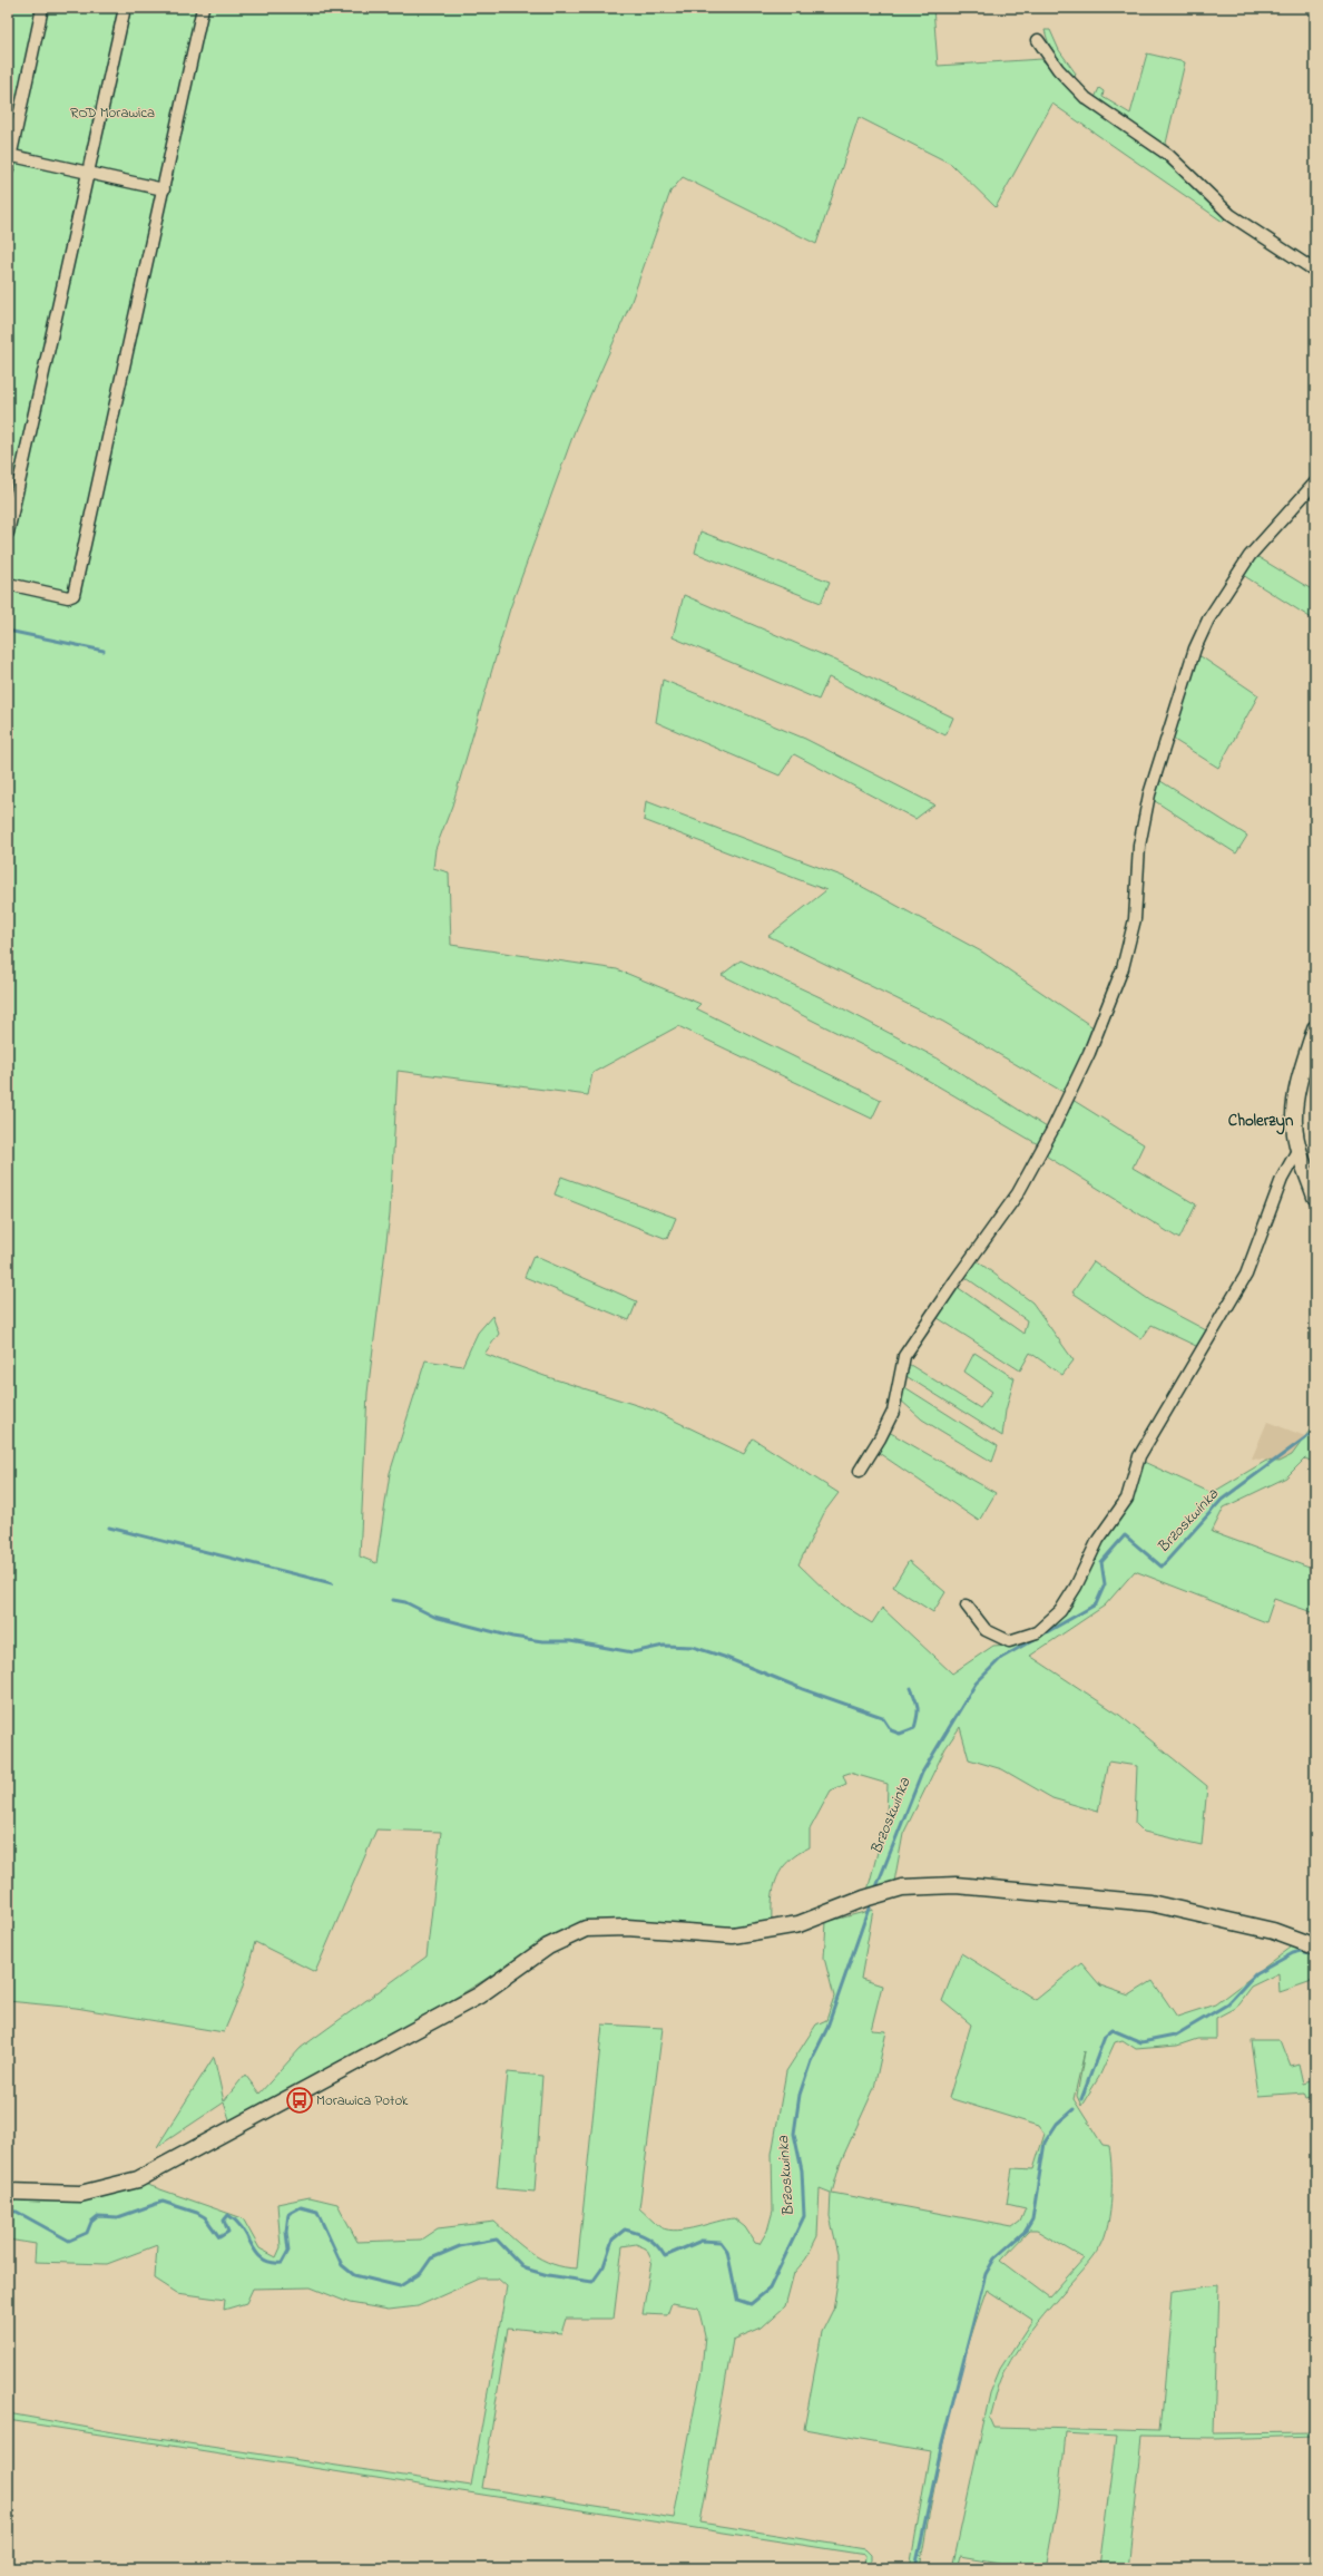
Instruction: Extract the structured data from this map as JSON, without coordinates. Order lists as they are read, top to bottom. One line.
{"districts":["Cholerzyn"],"water":["Brzoskwinka"],"parks":["ROD Morawica"],"places":{"bus stop":["Morawica Potok"]}}
